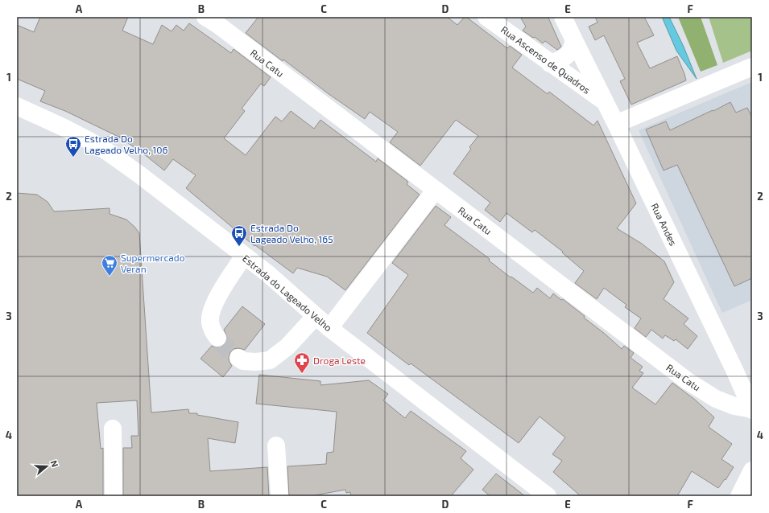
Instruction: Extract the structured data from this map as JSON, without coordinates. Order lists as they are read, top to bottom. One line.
{"streets":{"street":["Rua Ascenso de Quadros","Rua Catu","Rua Andes","Estrada do Lageado Velho"]},"crossings":[["Rua Ascenso de Quadros","Rua Andes"],["Rua Catu","Rua Andes"]],"places":{"bus stop":["Estrada Do Lageado Velho, 106","Estrada Do Lageado Velho, 165"],"supermarket":["Supermercado Veran"],"pharmacy":["Droga Leste"]},"north":"right","grid":{"columns":["A","B","C","D","E","F"],"rows":["1","2","3","4"]}}
